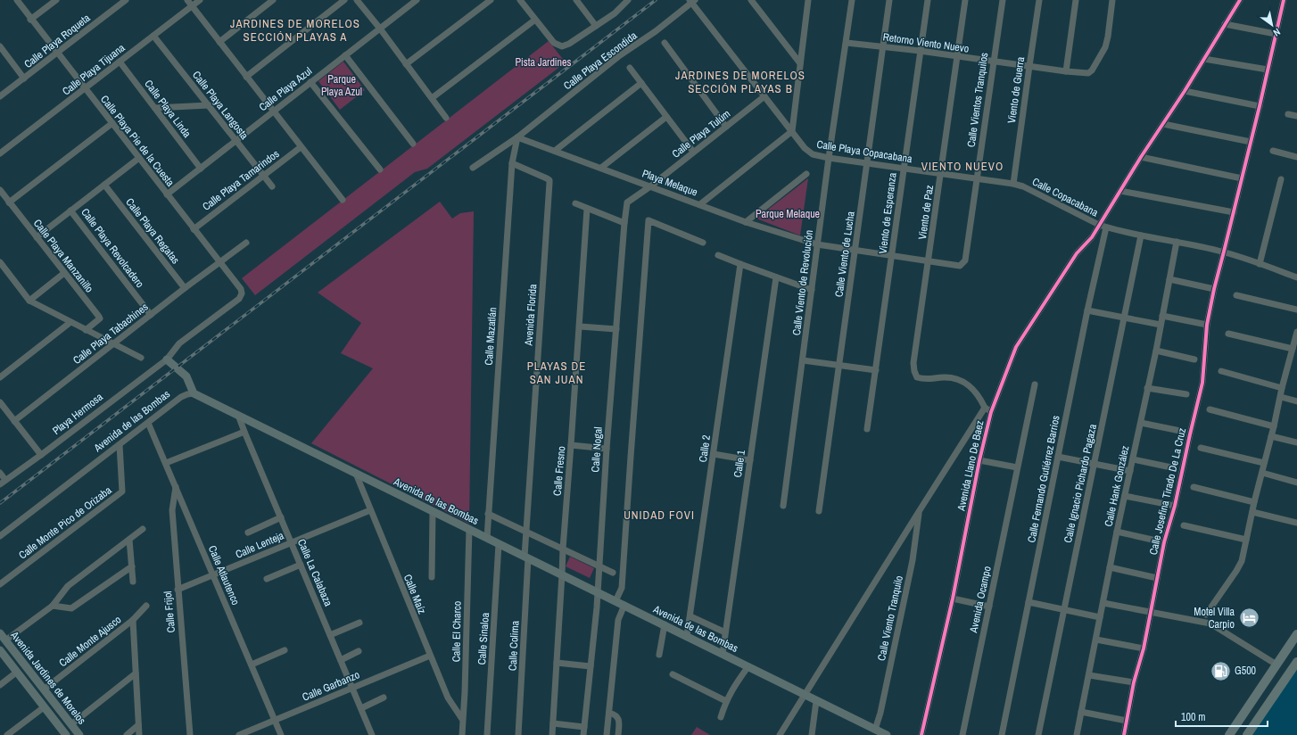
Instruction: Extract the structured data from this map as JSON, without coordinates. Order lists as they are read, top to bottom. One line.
{"streets":{"main road":["Avenida de las Bombas","Avenida Jardines de Morelos"],"street":["Calle Playa Roqueta","Retorno Viento Nuevo","Calle Playa Escondida","Calle Playa Tijuana","Calle Playa Azul","Viento de Guerra","Calle Vientos Tranquilos","Calle Playa Langosta","Calle Playa Linda","Calle Playa Tulúm","Calle Playa Pie de la Cuesta","Calle Playa Copacabana","Calle Playa Tamarindos","Playa Melaque","Calle Copacabana","Viento de Paz","Viento de Esperanza","Calle Playa Regatas","Calle Playa Revolcadero","Calle Viento de Lucha","Calle Playa Manzanillo","Calle Viento de Revolución","Avenida Florida","Calle Playa Tabachines","Calle Mazatlán","Playa Hermosa","Calle 2","Calle Nogal","Calle 1","Avenida Llano De Baez","Calle Fresno","Calle Fernando Gutiérrez Barrios","Calle Ignacio Pichardo Pagaza","Calle Hank González","Calle Josefina Tirado De La Cruz","Calle Monte Pico de Orizaba","Calle Lenteja","Calle La Calabaza","Calle Atlautenco","Calle Maíz","Avenida Ocampo","Calle Frijol","Calle Viento Tranquilo","Calle El Charco","Calle Sinaloa","Calle Monte Ajusco","Calle Colima","Calle Garbanzo"]},"crossings":[["Calle Playa Roqueta","Calle Playa Pie de la Cuesta"],["Retorno Viento Nuevo","Viento de Guerra"],["Retorno Viento Nuevo","Calle Vientos Tranquilos"],["Retorno Viento Nuevo","Viento de Paz"],["Retorno Viento Nuevo","Viento de Esperanza"],["Retorno Viento Nuevo","Calle Viento de Lucha"],["Retorno Viento Nuevo","Calle Viento de Revolución"],["Calle Playa Escondida","Calle Playa Copacabana"],["Calle Playa Escondida","Playa Melaque"],["Calle Playa Escondida","Calle Mazatlán"],["Calle Playa Tijuana","Calle Playa Langosta"],["Calle Playa Tijuana","Calle Playa Linda"],["Calle Playa Tijuana","Calle Playa Pie de la Cuesta"],["Calle Playa Azul","Calle Playa Langosta"],["Calle Playa Azul","Calle Playa Linda"],["Calle Playa Azul","Calle Playa Pie de la Cuesta"],["Viento de Guerra","Calle Playa Copacabana"],["Calle Vientos Tranquilos","Calle Playa Copacabana"],["Calle Vientos Tranquilos","Playa Melaque"],["Calle Playa Langosta","Calle Playa Tamarindos"],["Calle Playa Tulúm","Calle Playa Copacabana"],["Calle Playa Tulúm","Playa Melaque"],["Calle Playa Tulúm","Calle Nogal"],["Calle Playa Pie de la Cuesta","Calle Playa Tamarindos"],["Calle Playa Pie de la Cuesta","Calle Playa Tabachines"],["Calle Playa Pie de la Cuesta","Playa Hermosa"],["Calle Playa Copacabana","Calle Copacabana"],["Calle Playa Copacabana","Viento de Paz"],["Calle Playa Copacabana","Viento de Esperanza"],["Calle Playa Copacabana","Calle Viento de Lucha"],["Calle Playa Copacabana","Calle Viento de Revolución"],["Playa Melaque","Viento de Paz"],["Playa Melaque","Viento de Esperanza"],["Playa Melaque","Calle Viento de Lucha"],["Playa Melaque","Calle Viento de Revolución"],["Playa Melaque","Calle Mazatlán"],["Playa Melaque","Calle Nogal"],["Calle Copacabana","Avenida Llano De Baez"],["Calle Playa Regatas","Calle Playa Tabachines"],["Calle Playa Revolcadero","Calle Playa Tabachines"],["Avenida Florida","Calle Mazatlán"],["Avenida Florida","Avenida de las Bombas"],["Avenida Florida","Calle Colima"],["Calle Mazatlán","Avenida de las Bombas"],["Avenida de las Bombas","Calle 2"],["Avenida de las Bombas","Calle Nogal"],["Avenida de las Bombas","Calle 1"],["Avenida de las Bombas","Calle Fresno"],["Avenida de las Bombas","Calle Monte Pico de Orizaba"],["Avenida de las Bombas","Calle La Calabaza"],["Avenida de las Bombas","Calle Atlautenco"],["Avenida de las Bombas","Calle Maíz"],["Avenida de las Bombas","Calle Viento Tranquilo"],["Avenida de las Bombas","Calle El Charco"],["Avenida de las Bombas","Calle Sinaloa"],["Avenida de las Bombas","Calle Colima"],["Calle Lenteja","Calle La Calabaza"],["Calle Lenteja","Calle Atlautenco"],["Calle Lenteja","Calle Maíz"],["Calle Lenteja","Calle Frijol"],["Calle La Calabaza","Calle Garbanzo"],["Calle Atlautenco","Calle Frijol"],["Calle Atlautenco","Calle Garbanzo"],["Calle Maíz","Calle El Charco"],["Calle Maíz","Calle Garbanzo"],["Calle Monte Ajusco","Avenida Jardines de Morelos"]],"districts":["JARDINES DE MORELOS SECCIÓN PLAYAS A","JARDINES DE MORELOS SECCIÓN PLAYAS B","VIENTO NUEVO","PLAYAS DE SAN JUAN","UNIDAD FOVI"],"parks":["Pista Jardines","Parque Playa Azul","Parque Melaque"],"places":{"hotel":["Motel Villa Carpio"],"fuel station":["G500"]},"scale_bar":"100 m","north":"bottom right"}
